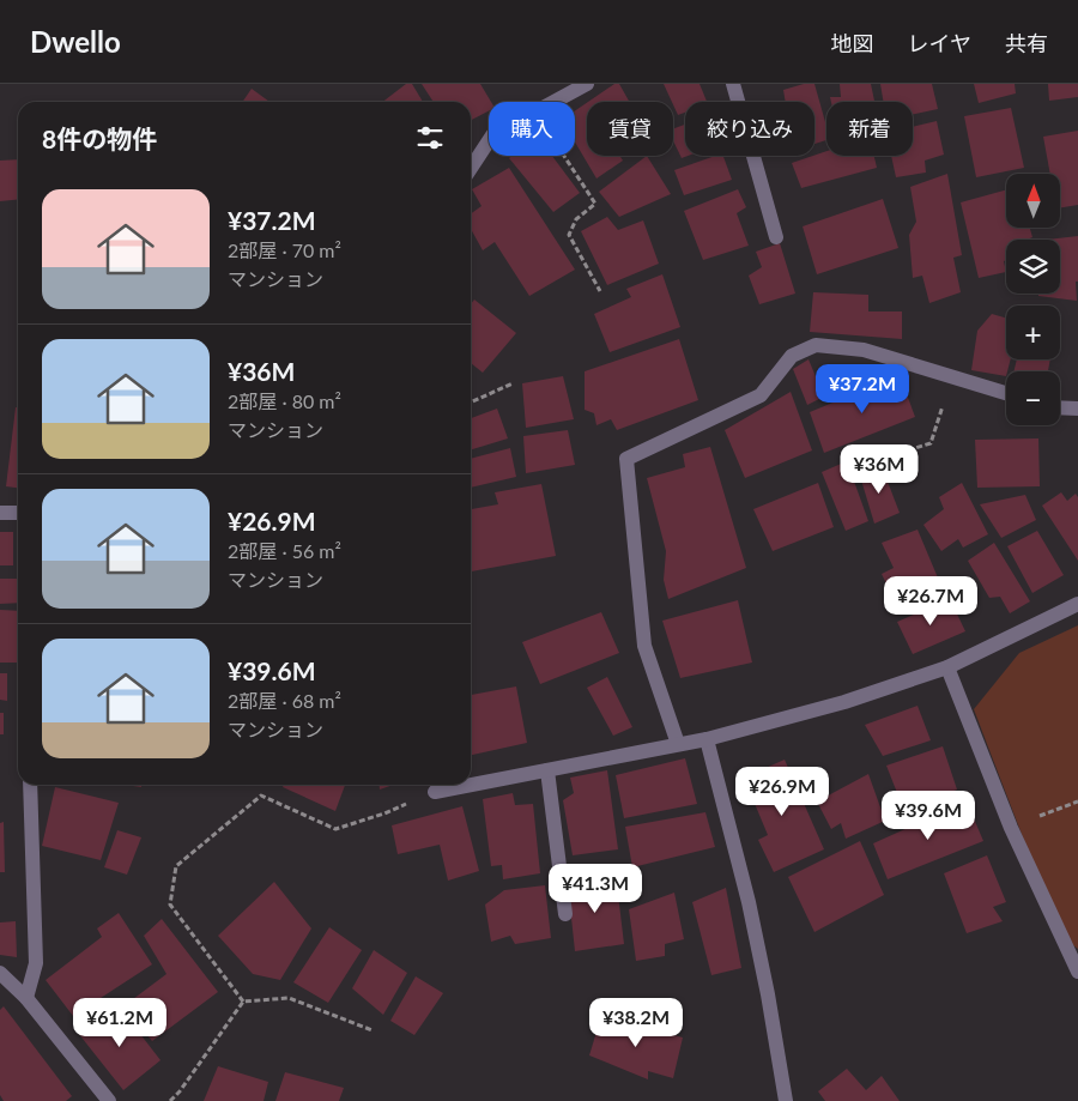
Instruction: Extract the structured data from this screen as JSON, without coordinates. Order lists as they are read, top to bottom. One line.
{"north":"top","page":{"header":"Dwello","nav":["地図","レイヤ","共有"],"chip":["購入","賃貸","絞り込み","新着"],"heading":"8件の物件","map_buttons":["+","−"],"list":[{"name":"¥37.2M","note":"2部屋 · 70 m² · マンション"},{"name":"¥36M","note":"2部屋 · 80 m² · マンション"},{"name":"¥26.9M","note":"2部屋 · 56 m² · マンション"},{"name":"¥39.6M","note":"2部屋 · 68 m² · マンション"}],"price":["¥37.2M","¥36M","¥26.7M","¥26.9M","¥39.6M","¥41.3M","¥61.2M","¥38.2M"]}}
